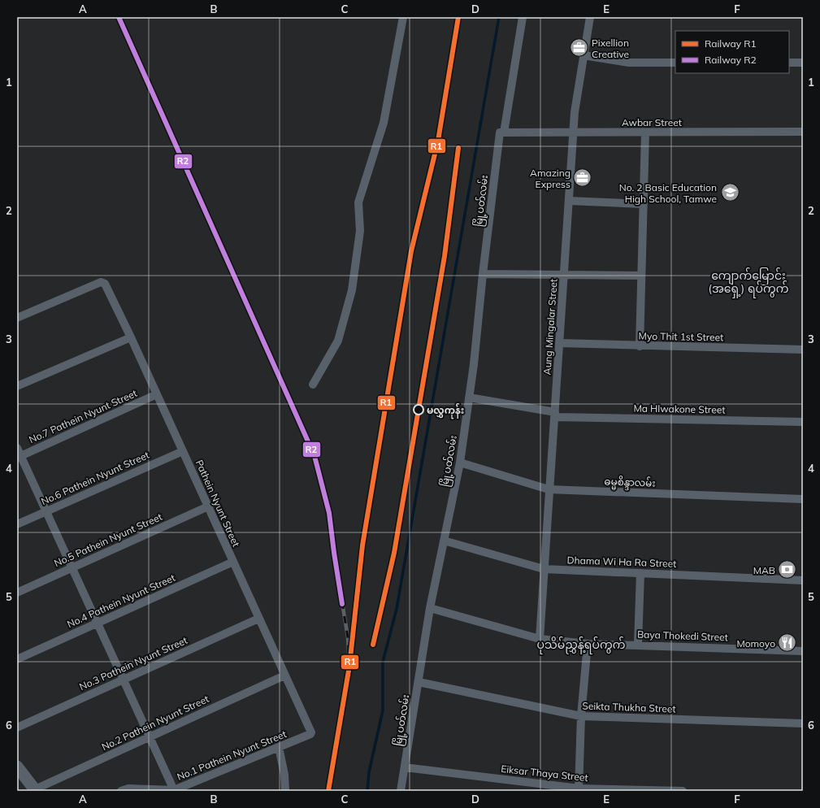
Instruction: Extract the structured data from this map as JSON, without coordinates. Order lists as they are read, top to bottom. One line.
{"streets":{"street":["Awbar Street","မြို့ပတ်လမ်း","Aung Mingalar Street","Myo Thit 1st Street","Ma Hlwakone Street","No.7 Pathein Nyunt Street","No.6 Pathein Nyunt Street","ဓမ္မစိန္ဒာလမ်း","Pathein Nyunt Street","No.5 Pathein Nyunt Street","Dhama Wi Ha Ra Street","No.4 Pathein Nyunt Street","Baya Thokedi Street","No.3 Pathein Nyunt Street","Seikta Thukha Street","No.2 Pathein Nyunt Street","No.1 Pathein Nyunt Street","Eiksar Thaya Street"]},"crossings":[["Awbar Street","မြို့ပတ်လမ်း"],["Awbar Street","Aung Mingalar Street"],["မြို့ပတ်လမ်း","Ma Hlwakone Street"],["မြို့ပတ်လမ်း","ဓမ္မစိန္ဒာလမ်း"],["မြို့ပတ်လမ်း","Dhama Wi Ha Ra Street"],["မြို့ပတ်လမ်း","Baya Thokedi Street"],["မြို့ပတ်လမ်း","Seikta Thukha Street"],["မြို့ပတ်လမ်း","Eiksar Thaya Street"],["Aung Mingalar Street","Myo Thit 1st Street"],["Aung Mingalar Street","Ma Hlwakone Street"],["Aung Mingalar Street","ဓမ္မစိန္ဒာလမ်း"],["Aung Mingalar Street","Dhama Wi Ha Ra Street"],["Aung Mingalar Street","Baya Thokedi Street"],["No.7 Pathein Nyunt Street","Pathein Nyunt Street"],["No.6 Pathein Nyunt Street","Pathein Nyunt Street"],["Pathein Nyunt Street","No.5 Pathein Nyunt Street"],["Pathein Nyunt Street","No.4 Pathein Nyunt Street"],["Pathein Nyunt Street","No.3 Pathein Nyunt Street"],["Pathein Nyunt Street","No.2 Pathein Nyunt Street"],["Pathein Nyunt Street","No.1 Pathein Nyunt Street"]],"districts":["ကျောက်မြောင်း (အရှေ့) ရပ်ကွက်","ပုသိမ်ညွှန့်ရပ်ကွက်"],"places":{"office":["Pixellion Creative","Amazing Express"],"school or university":["No. 2 Basic Education High School, Tamwe"],"other":["မလွှကုန်း"],"bank":["MAB"],"restaurant":["Momoyo"]},"lines":["rail line R1","rail line R2"],"legend":["Railway R1","Railway R2"],"grid":{"columns":["A","B","C","D","E","F"],"rows":["1","2","3","4","5","6"]}}
